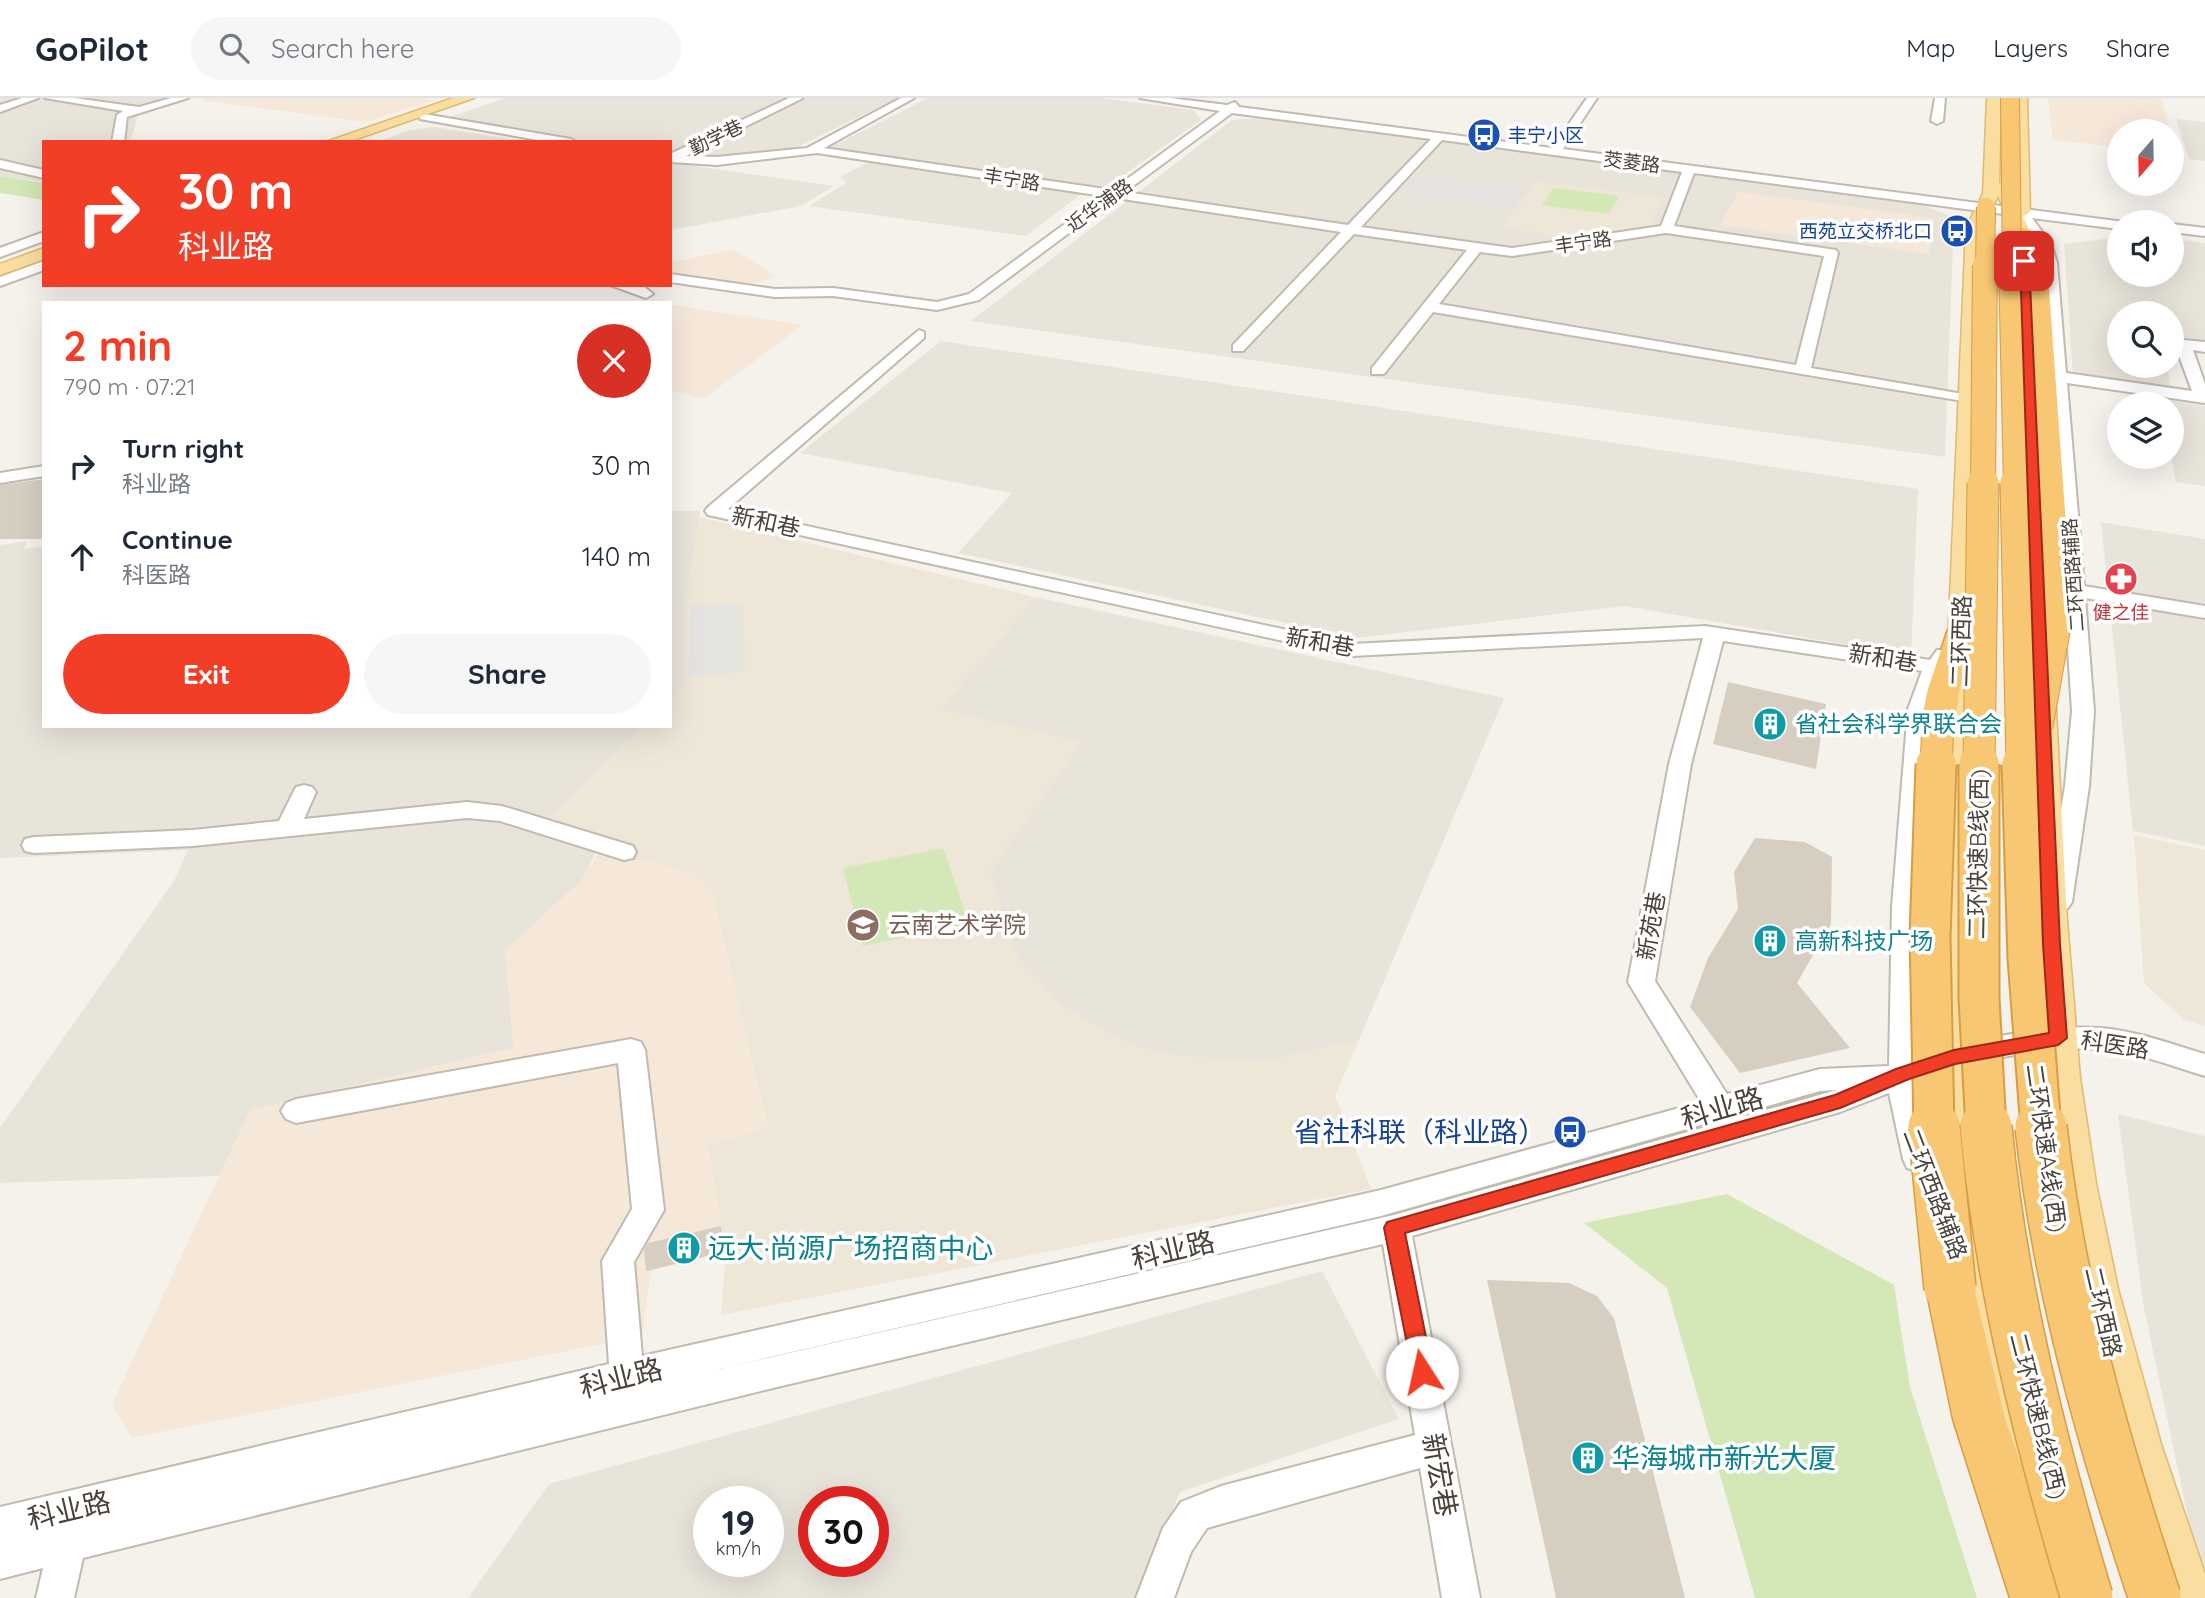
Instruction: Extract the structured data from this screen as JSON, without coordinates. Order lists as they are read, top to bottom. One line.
{"streets":{"highway":["二环快速B线(西)","二环快速A线(西)"],"main road":["二环西路"],"street":["勤学巷","茭菱路","丰宁路","近华浦路","新和巷","二环西路辅路","新苑巷","科医路","科业路","新宏巷"]},"crossings":[["茭菱路","近华浦路"],["茭菱路","二环西路辅路"],["茭菱路","二环西路"],["丰宁路","近华浦路"],["新和巷","二环西路辅路"],["新和巷","新苑巷"],["二环西路辅路","二环西路"],["二环西路辅路","科医路"],["二环西路辅路","科业路"],["二环西路","二环快速B线(西)"],["二环西路","科医路"],["二环西路","二环快速A线(西)"],["新苑巷","科业路"],["科医路","科业路"],["科医路","二环快速A线(西)"],["科业路","新宏巷"]],"places":{"bus stop":["丰宁小区","西苑立交桥北口","省社科联（科业路）"],"pharmacy":["健之佳"],"building":["省社会科学界联合会","高新科技广场","远大·尚源广场招商中心","华海城市新光大厦"],"school or university":["云南艺术学院"]},"north":"bottom","page":{"header":"GoPilot","search":"Search here","nav":["Map","Layers","Share"],"turn":["30 m","科业路"],"heading":["2 min","790 m · 07:21"],"list":[{"name":"Turn right","note":"科业路","value":"30 m"},{"name":"Continue","note":"科医路","value":"140 m"}],"buttons":["Exit","Share"],"speed":"19 km/h","limit":"30"}}
